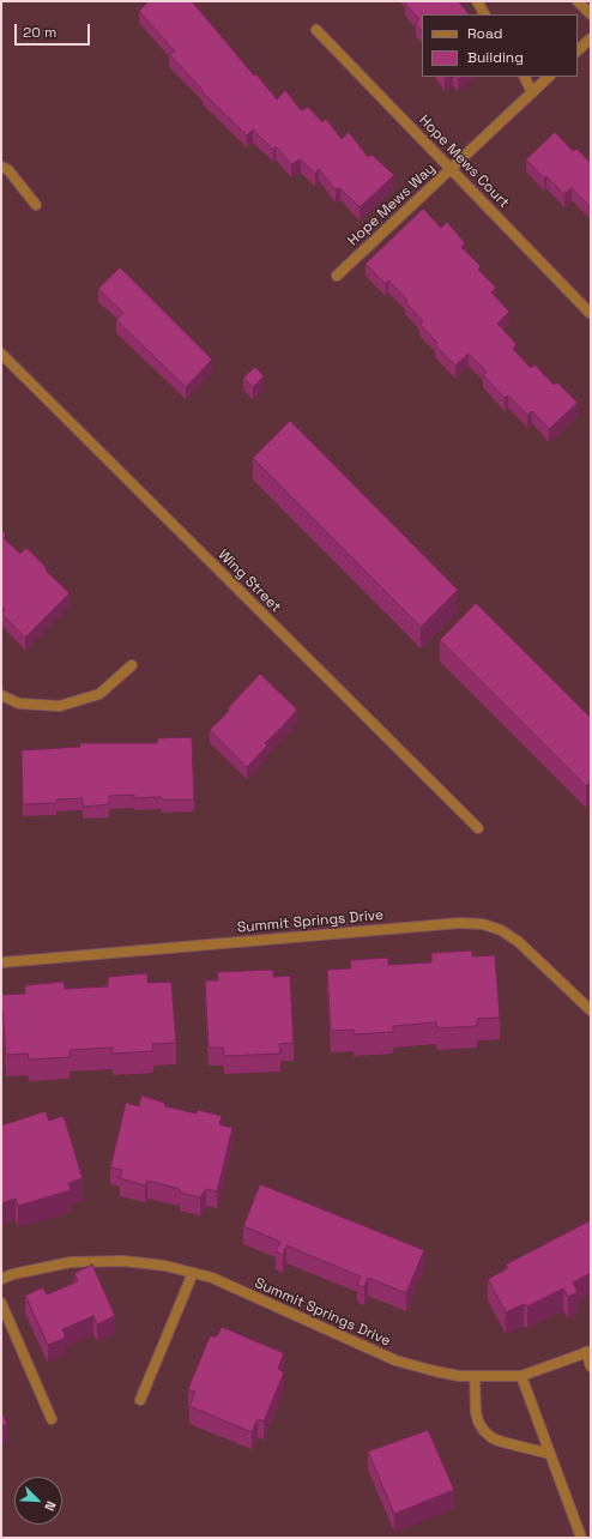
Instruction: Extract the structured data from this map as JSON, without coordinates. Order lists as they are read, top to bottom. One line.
{"streets":{"street":["Hope Mews Court","Hope Mews Way","Wing Street","Summit Springs Drive"]},"crossings":[["Hope Mews Court","Hope Mews Way"]],"legend":["Road","Building"],"scale_bar":"20 m","north":"bottom right"}
